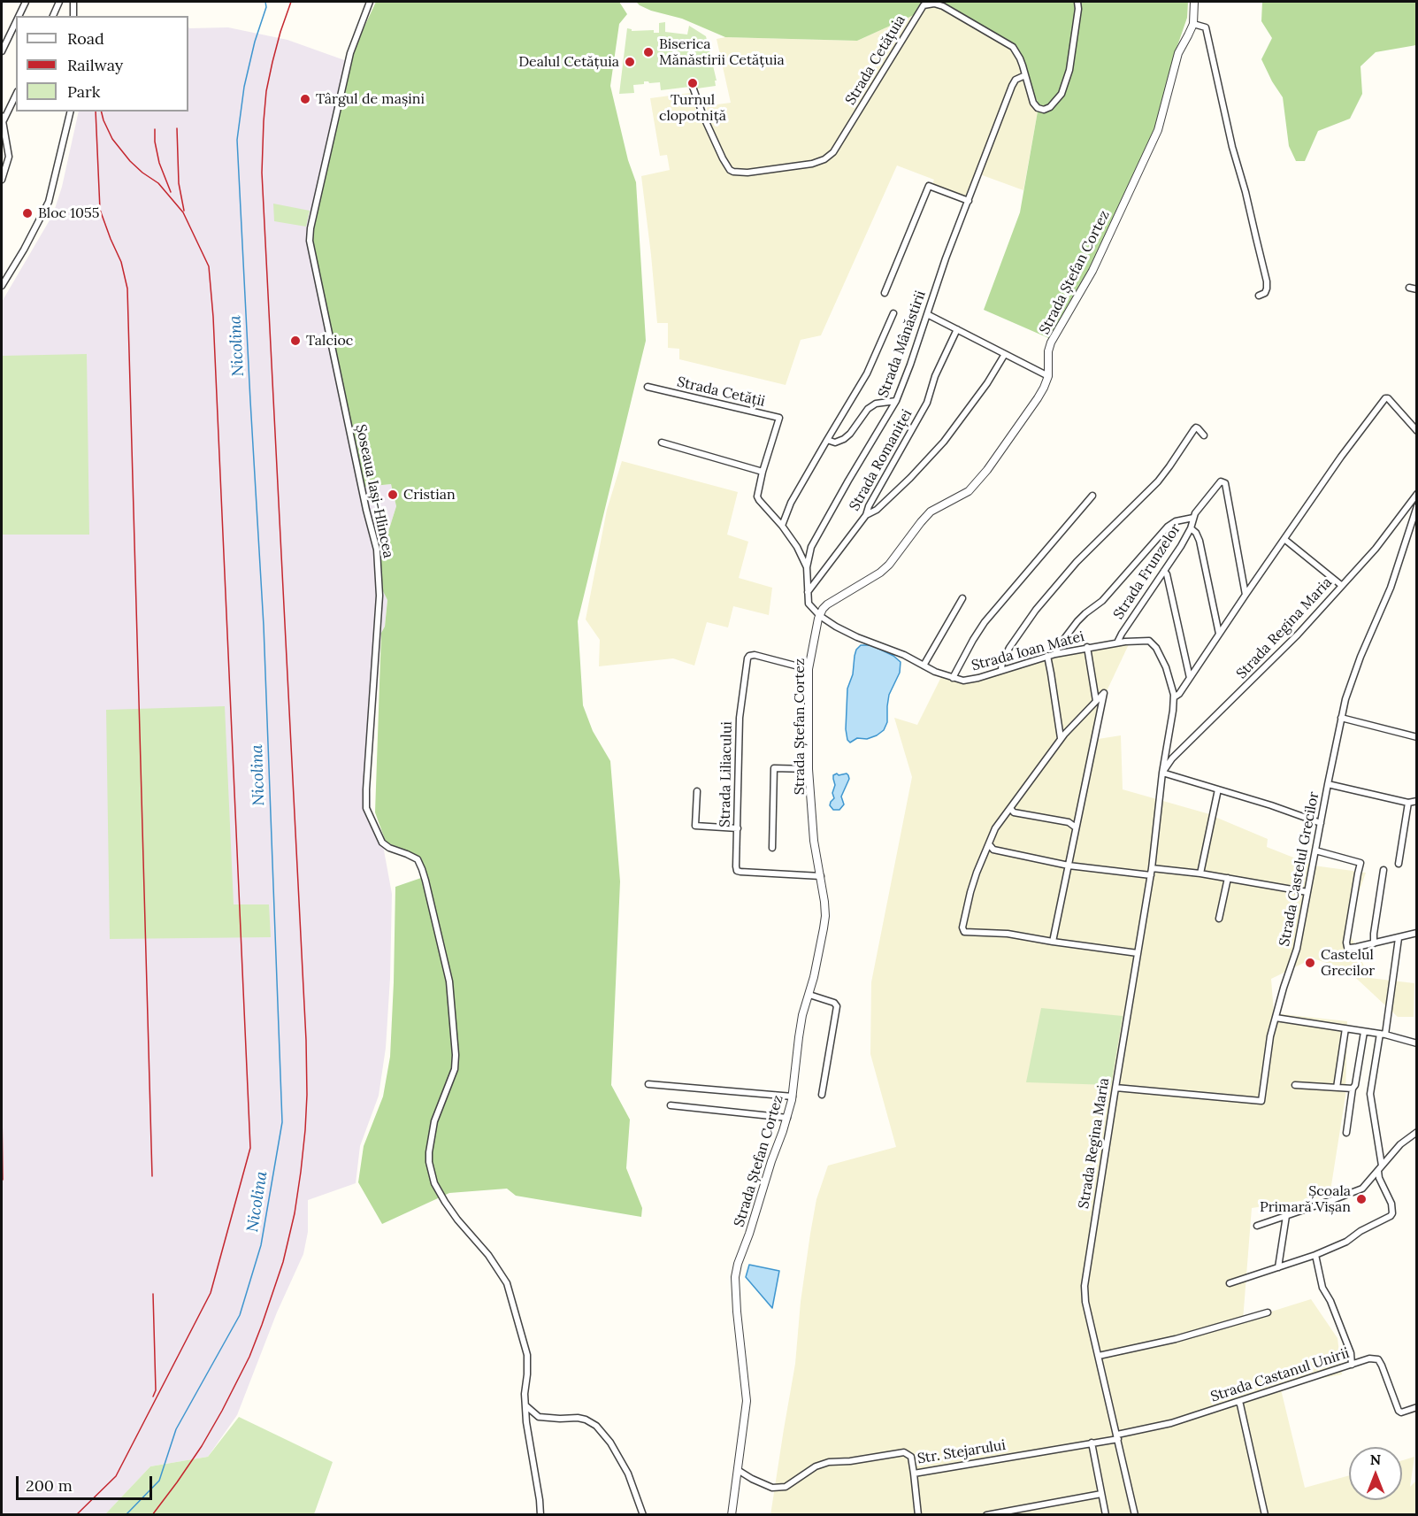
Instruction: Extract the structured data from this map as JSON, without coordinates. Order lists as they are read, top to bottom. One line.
{"streets":{"street":["Strada Cetățuia","Strada Ștefan Cortez","Strada Mânăstirii","Strada Cetății","Strada Romaniței","Șoseaua Iași-Hlincea","Strada Frunzelor","Strada Regina Maria","Strada Ioan Matei","Strada Liliacului","Strada Castelul Grecilor","Strada Castanul Unirii","Str. Stejarului"]},"crossings":[["Strada Cetățuia","Strada Mânăstirii"],["Strada Ștefan Cortez","Strada Mânăstirii"],["Strada Ștefan Cortez","Strada Ioan Matei"],["Strada Ștefan Cortez","Strada Liliacului"],["Strada Ștefan Cortez","Str. Stejarului"],["Strada Mânăstirii","Strada Cetății"],["Strada Mânăstirii","Strada Romaniței"],["Strada Mânăstirii","Strada Ioan Matei"],["Strada Frunzelor","Strada Ioan Matei"],["Strada Regina Maria","Strada Ioan Matei"],["Strada Regina Maria","Strada Castelul Grecilor"],["Strada Regina Maria","Strada Castanul Unirii"],["Strada Regina Maria","Str. Stejarului"],["Strada Castanul Unirii","Str. Stejarului"]],"water":["Nicolina"],"places":["Biserica Mănăstirii Cetățuia","Dealul Cetățuia","Turnul clopotniță","Târgul de mașini","Bloc 1055","Talcioc","Cristian","Castelul Grecilor","Școala Primară Vișan"],"legend":["Road","Railway","Park"],"scale_bar":"200 m","north":"top"}
